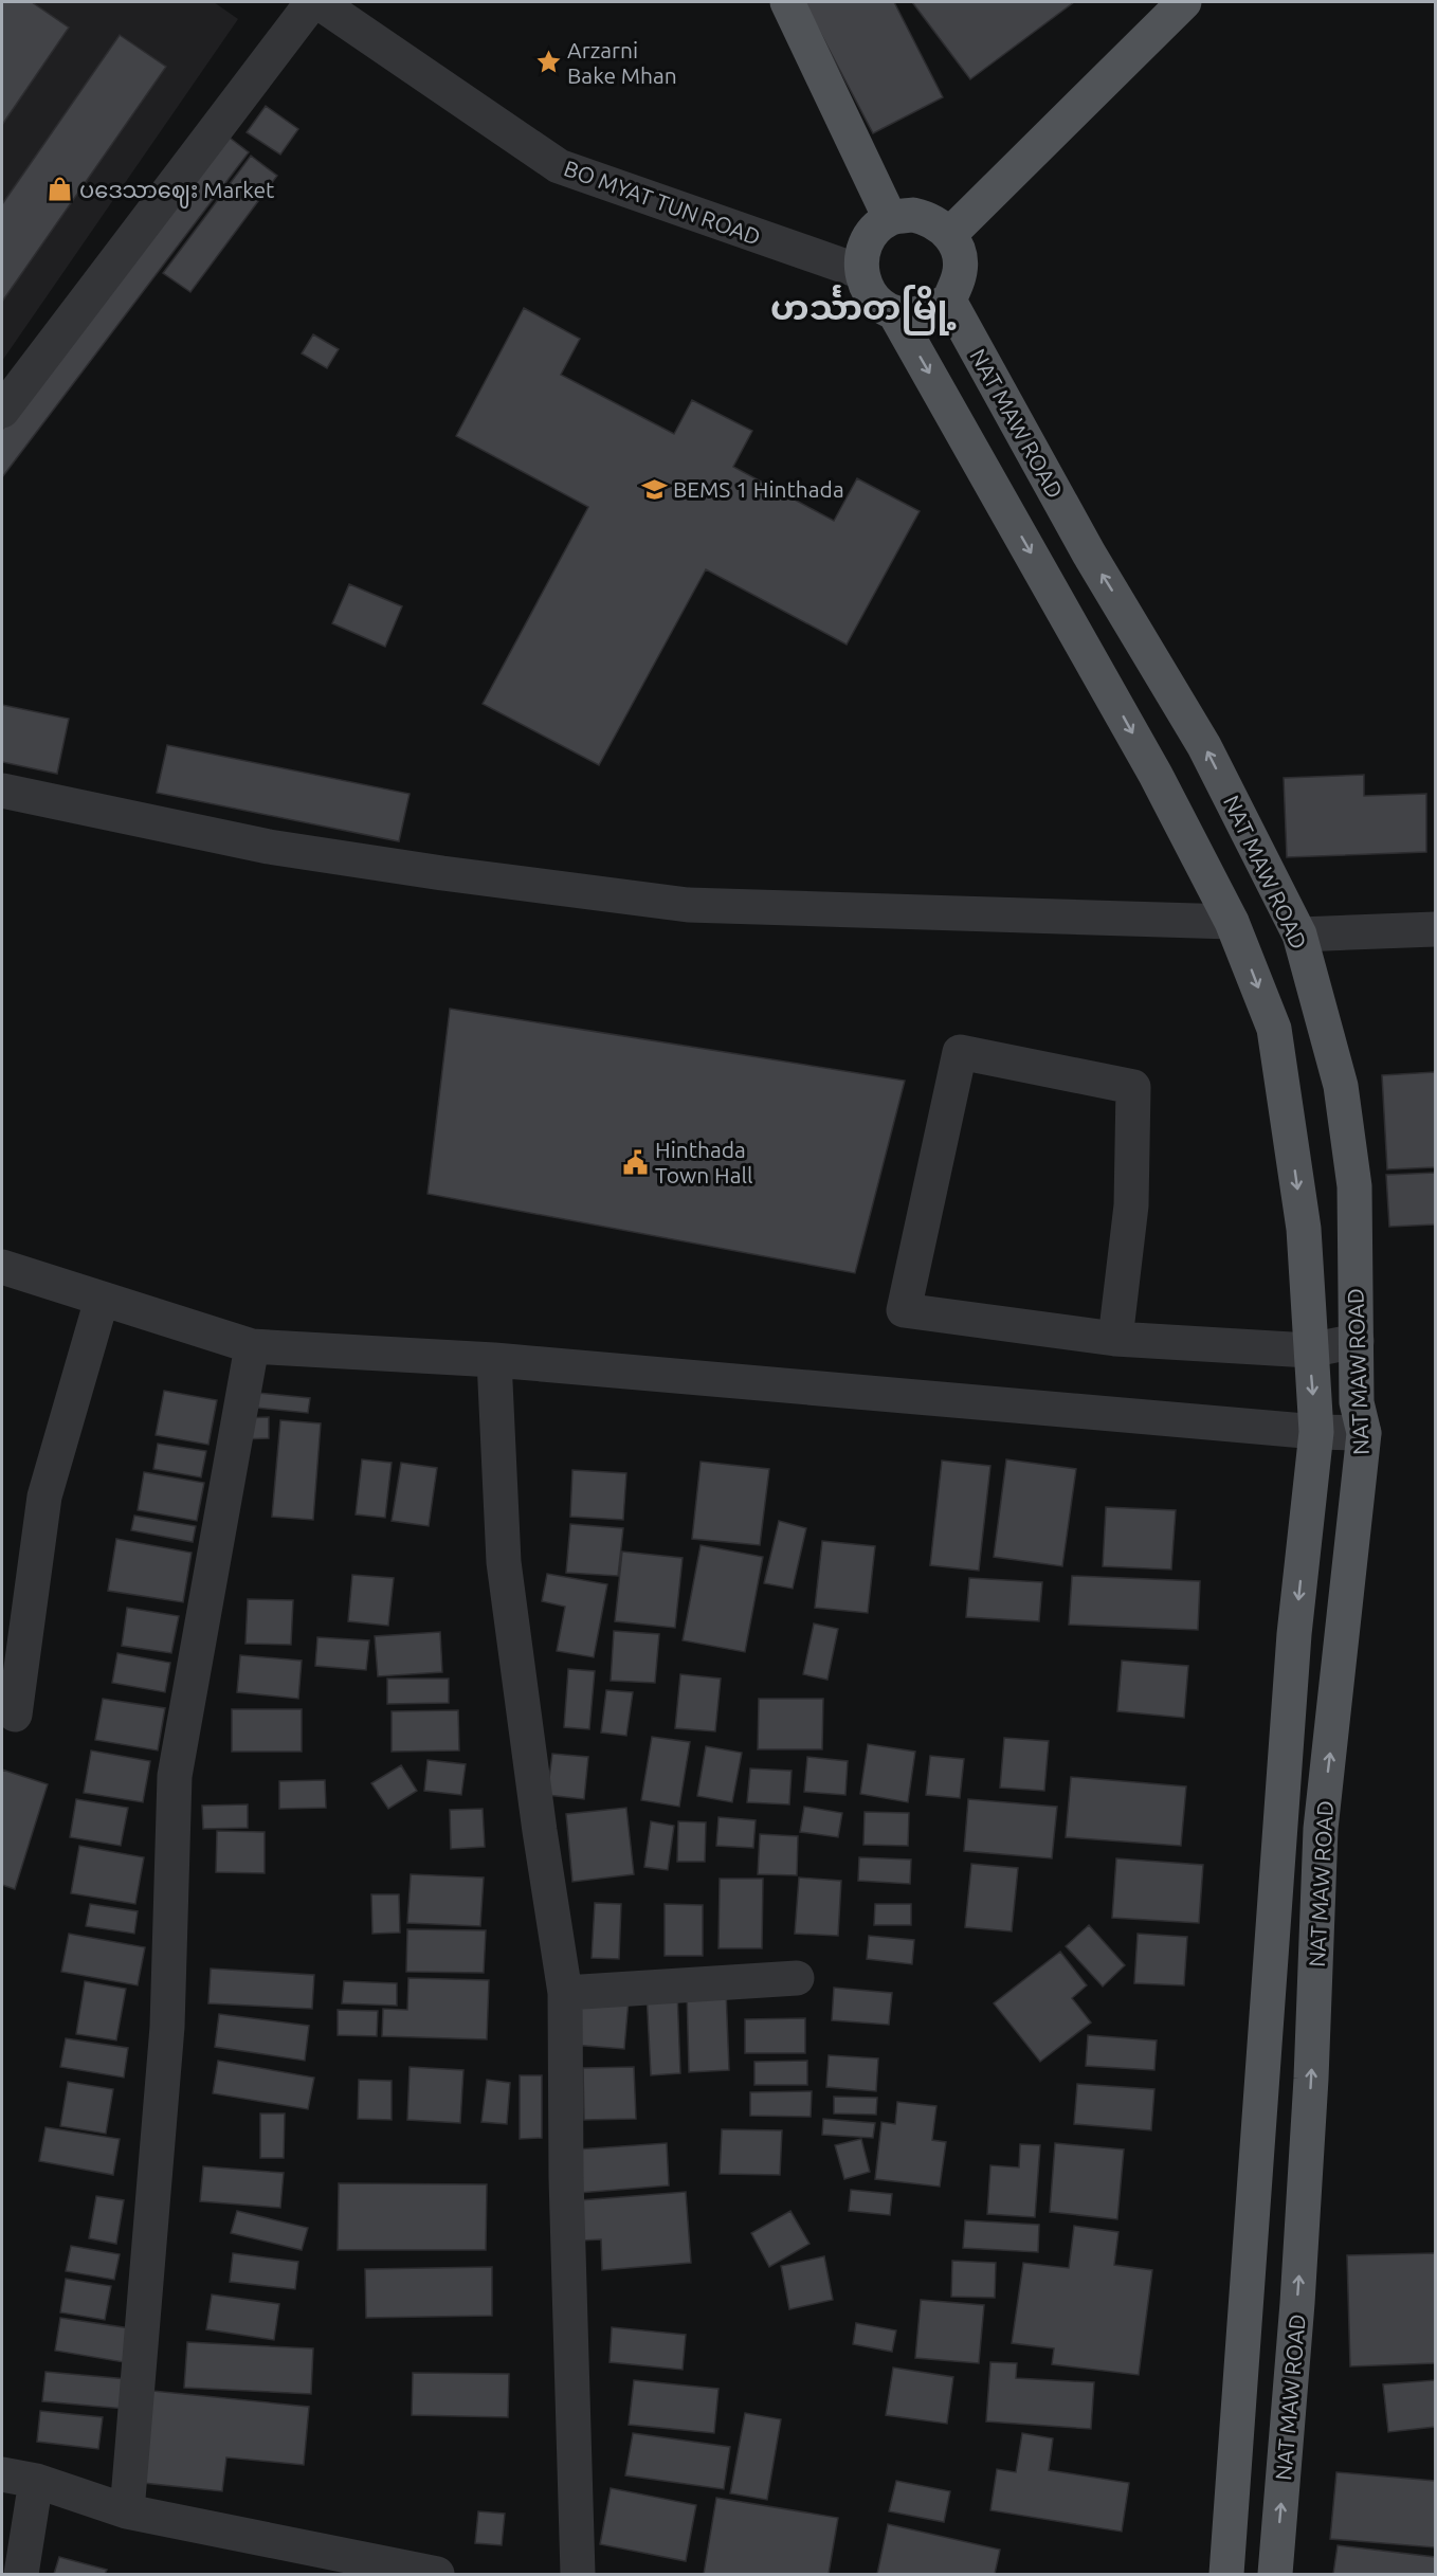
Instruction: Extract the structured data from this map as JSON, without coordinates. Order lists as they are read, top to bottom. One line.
{"streets":{"main road":["NAT MAW ROAD"],"street":["BO MYAT TUN ROAD"]},"crossings":[["BO MYAT TUN ROAD","NAT MAW ROAD"]],"districts":["ဟင်္သာတမြို့"],"places":{"place":["Arzarni Bake Mhan"],"shop":["ပဒေသာဈေး Market"],"school or university":["BEMS 1 Hinthada"],"public building":["Hinthada Town Hall"]}}
